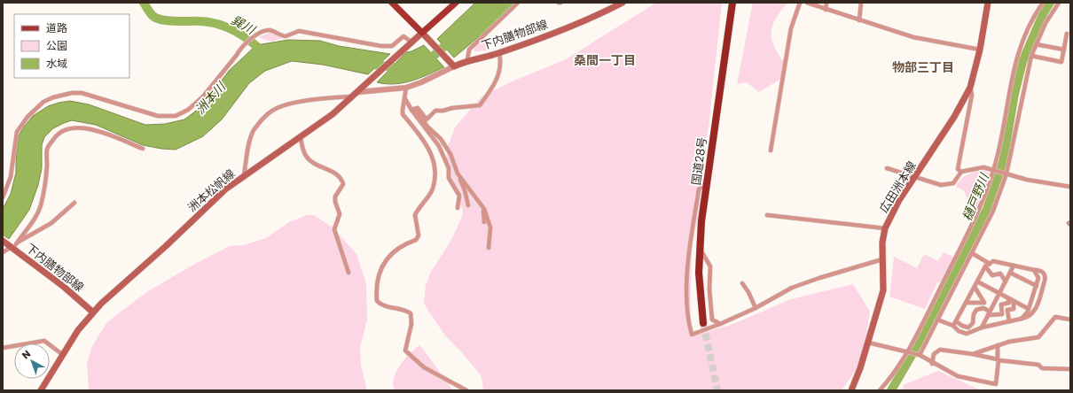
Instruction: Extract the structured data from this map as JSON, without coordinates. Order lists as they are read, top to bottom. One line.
{"streets":{"highway":["国道28号"],"main road":["下内膳物部線","広田洲本線","洲本松帆線"]},"crossings":[["下内膳物部線","洲本松帆線"]],"districts":["桑間一丁目","物部三丁目"],"water":["巽川","洲本川","樋戸野川"],"legend":["道路","公園","水域"],"north":"top left"}
